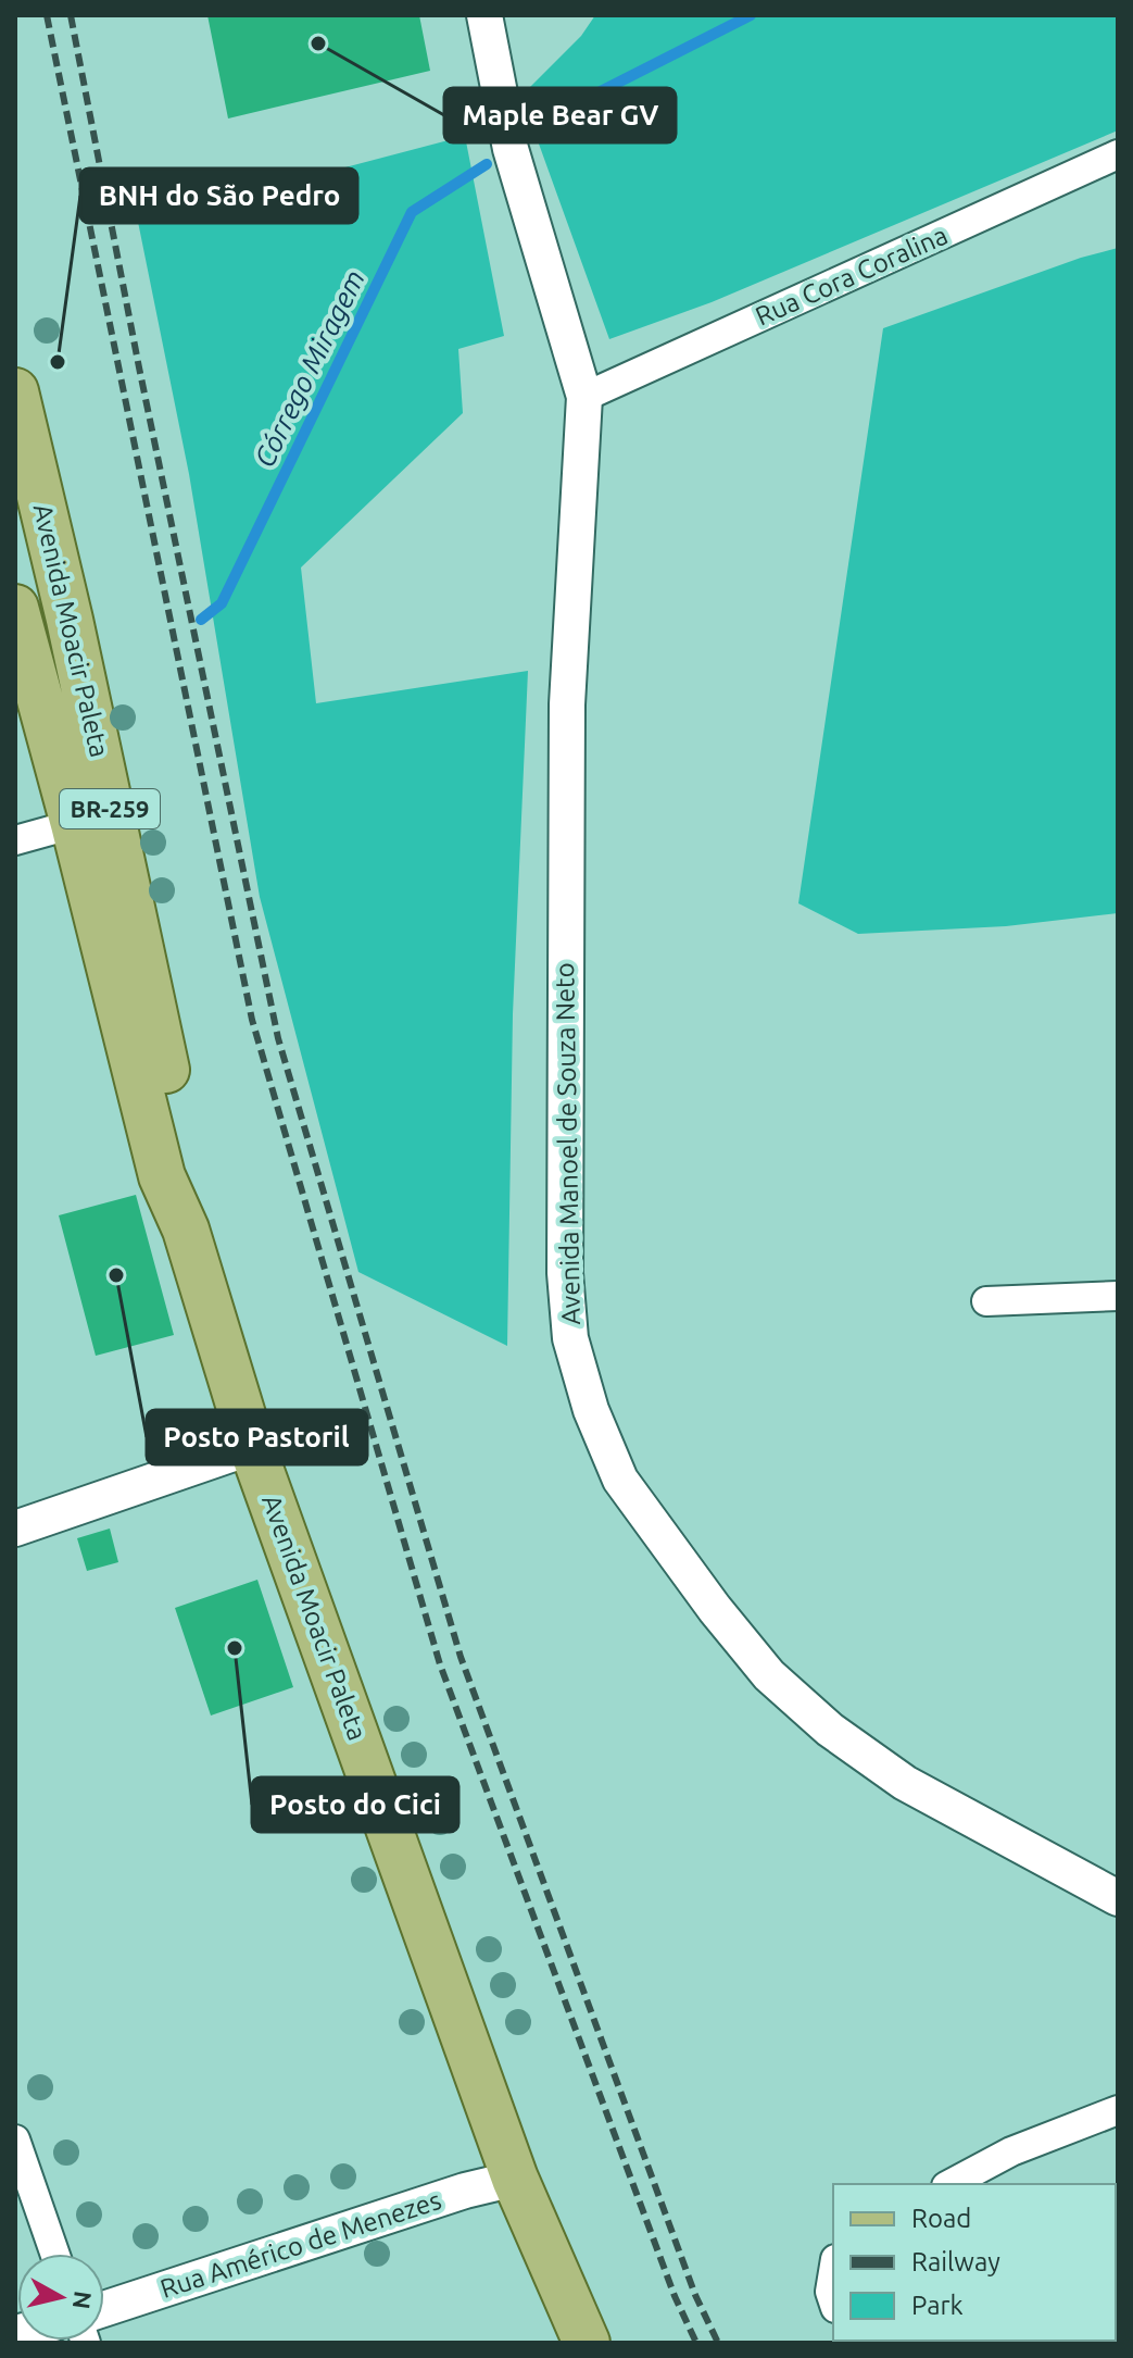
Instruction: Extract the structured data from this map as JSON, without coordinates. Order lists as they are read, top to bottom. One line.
{"streets":{"main road":["Avenida Moacir Paleta","BR-259"],"street":["Rua Cora Coralina","Avenida Manoel de Souza Neto","Rua Américo de Menezes"]},"crossings":[["Rua Cora Coralina","Avenida Manoel de Souza Neto"],["Avenida Moacir Paleta","Rua Américo de Menezes"]],"water":["Córrego Miragem"],"places":["Maple Bear GV","BNH do São Pedro","Posto Pastoril","Posto do Cici"],"legend":["Road","Railway","Park"],"north":"right"}
